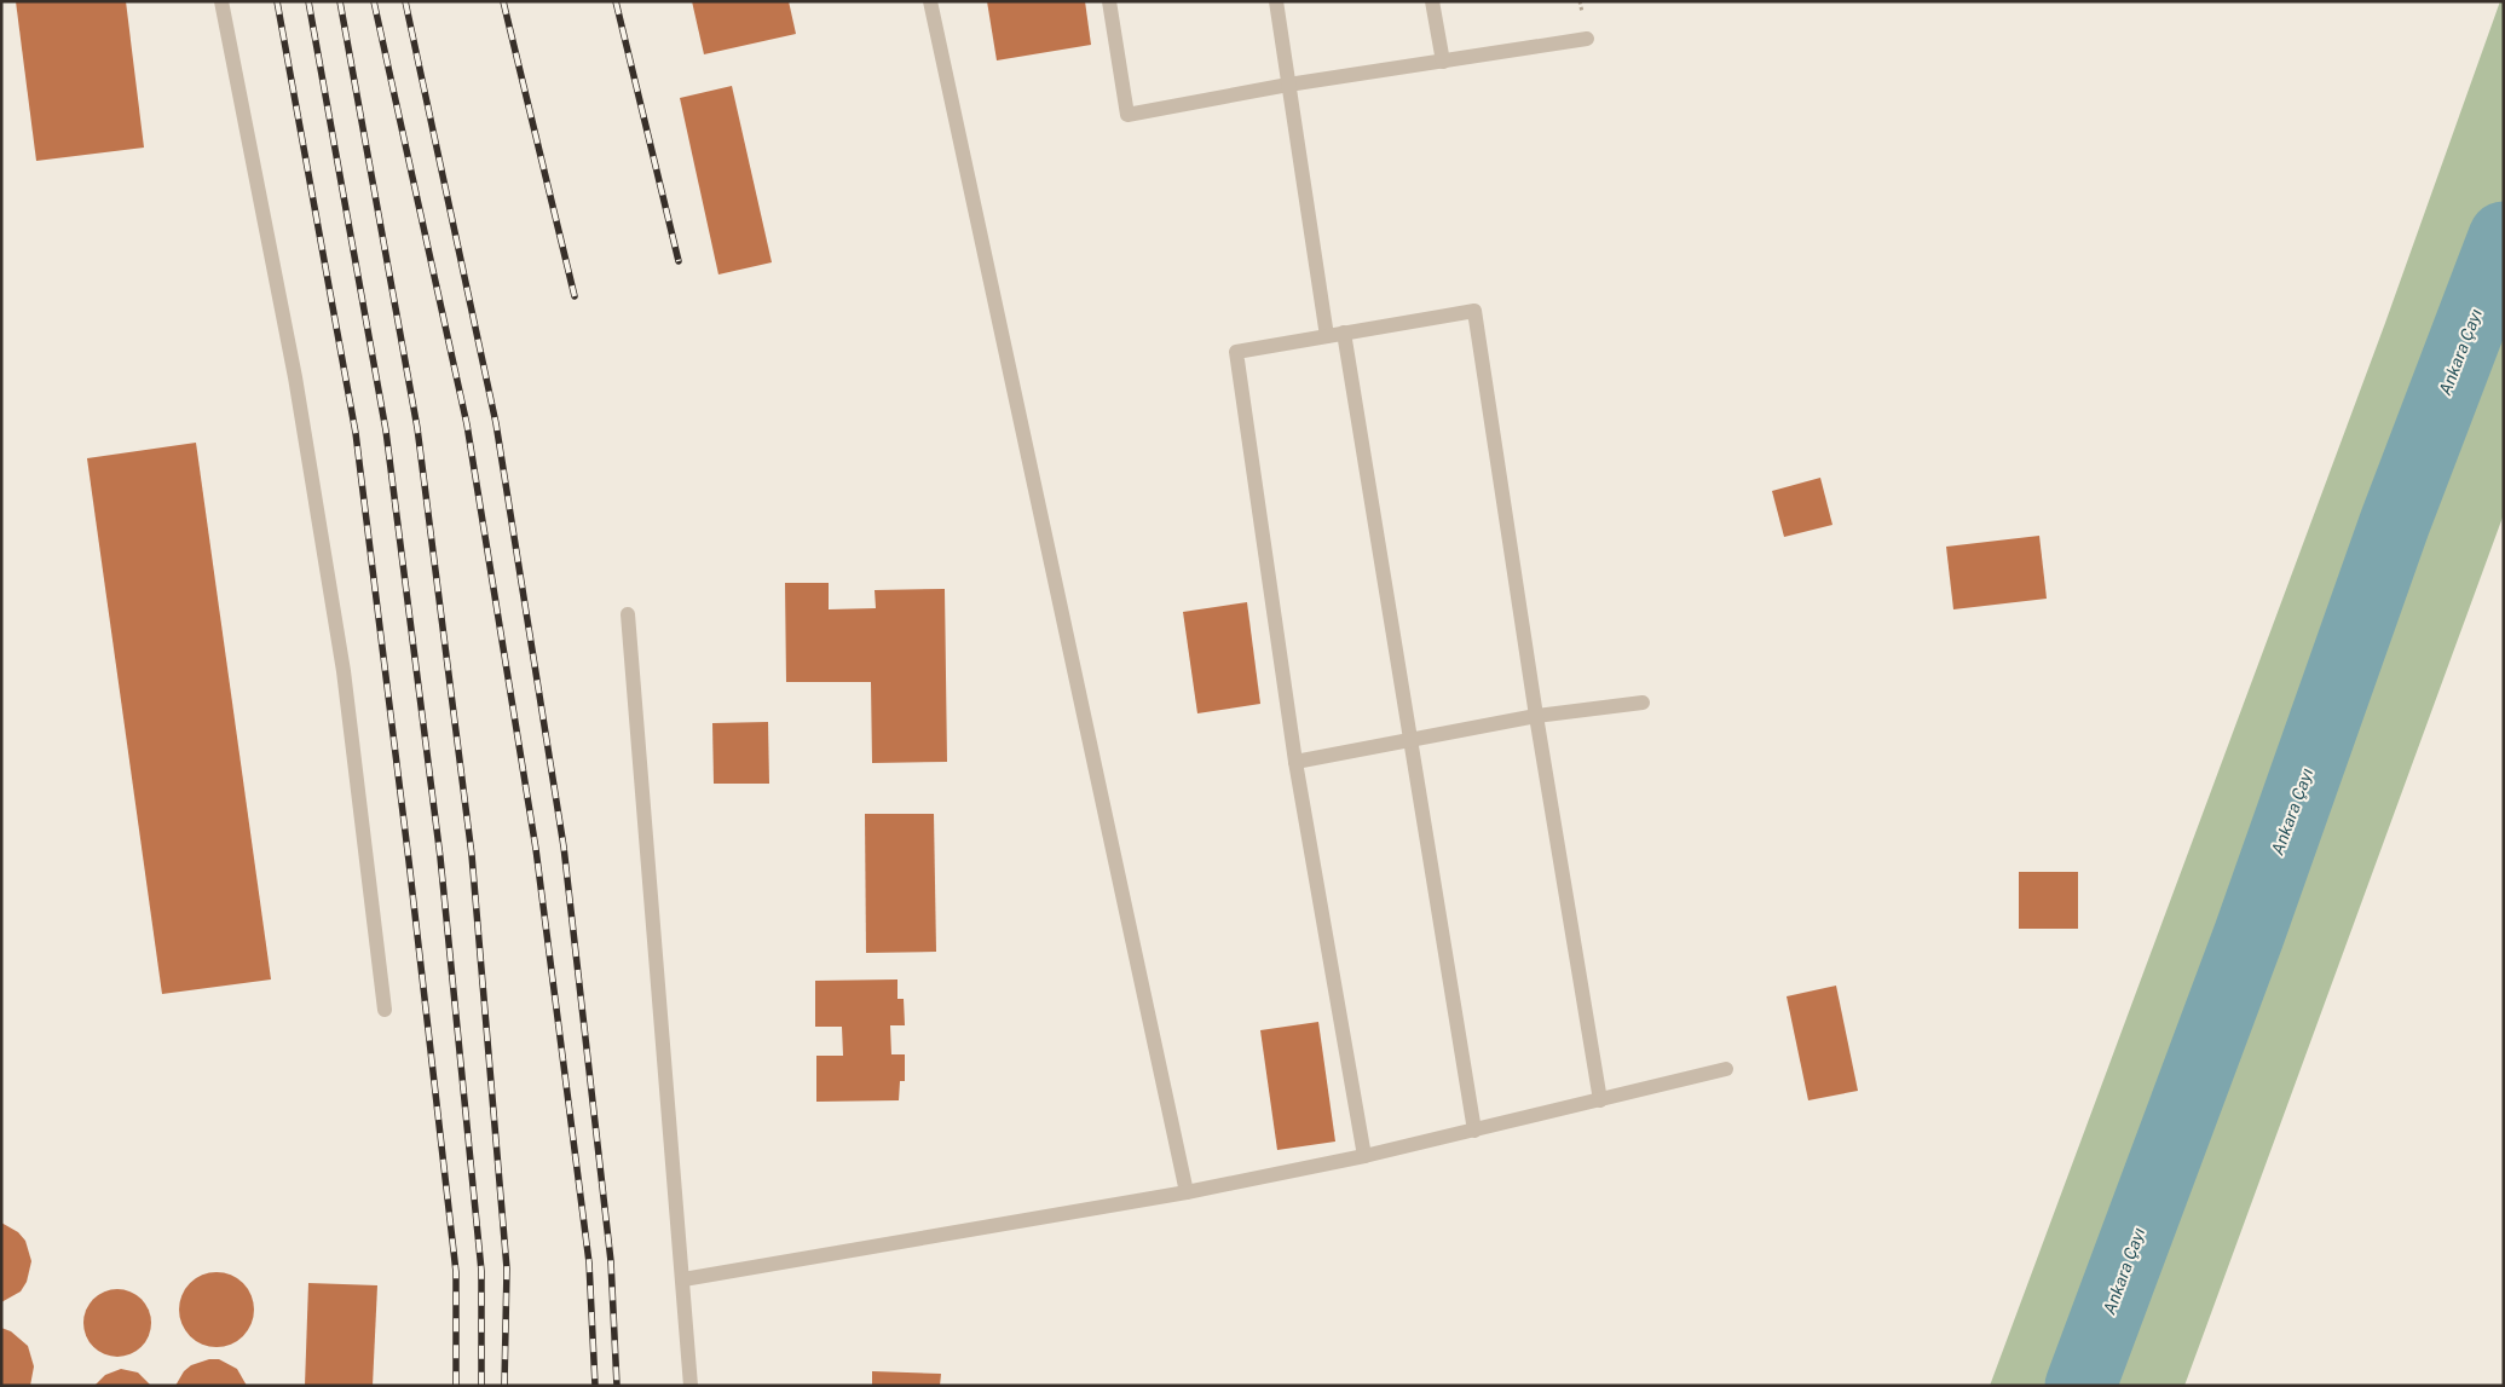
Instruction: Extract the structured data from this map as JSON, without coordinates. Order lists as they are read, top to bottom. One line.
{"water":["Ankara Çayı"]}
